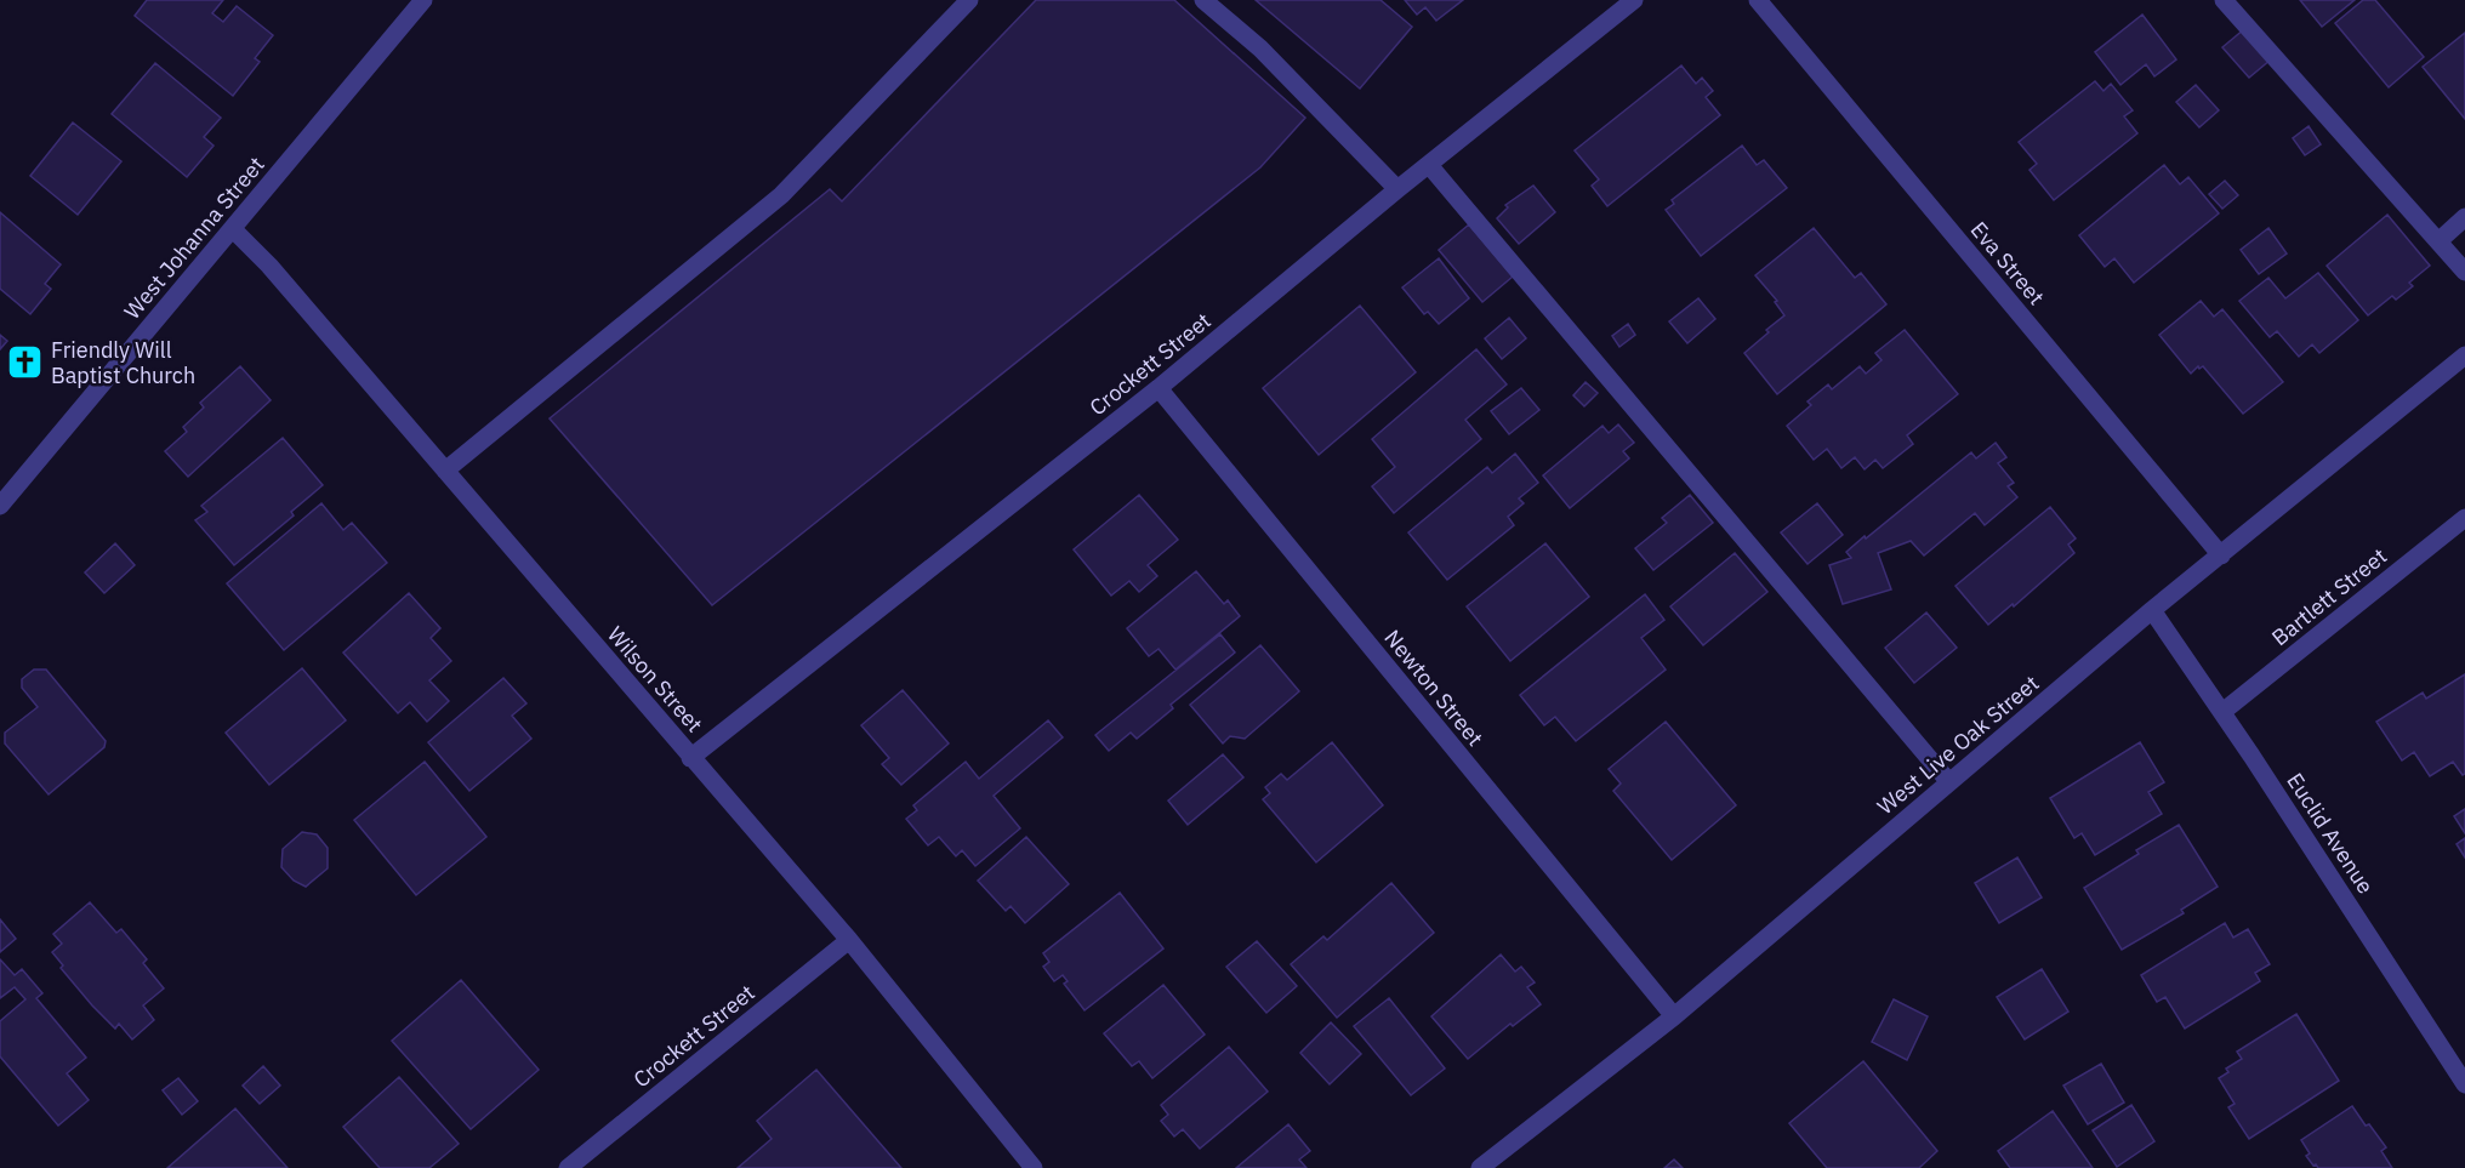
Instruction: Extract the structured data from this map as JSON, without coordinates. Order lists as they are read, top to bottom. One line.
{"streets":{"street":["West Johanna Street","Eva Street","Crockett Street","Bartlett Street","Wilson Street","Newton Street","West Live Oak Street","Euclid Avenue"]},"crossings":[["West Johanna Street","Wilson Street"],["Eva Street","West Live Oak Street"],["Crockett Street","Wilson Street"],["Crockett Street","Newton Street"],["Bartlett Street","Euclid Avenue"],["Newton Street","West Live Oak Street"],["West Live Oak Street","Euclid Avenue"]],"places":{"church":["Friendly Will Baptist Church"]}}
